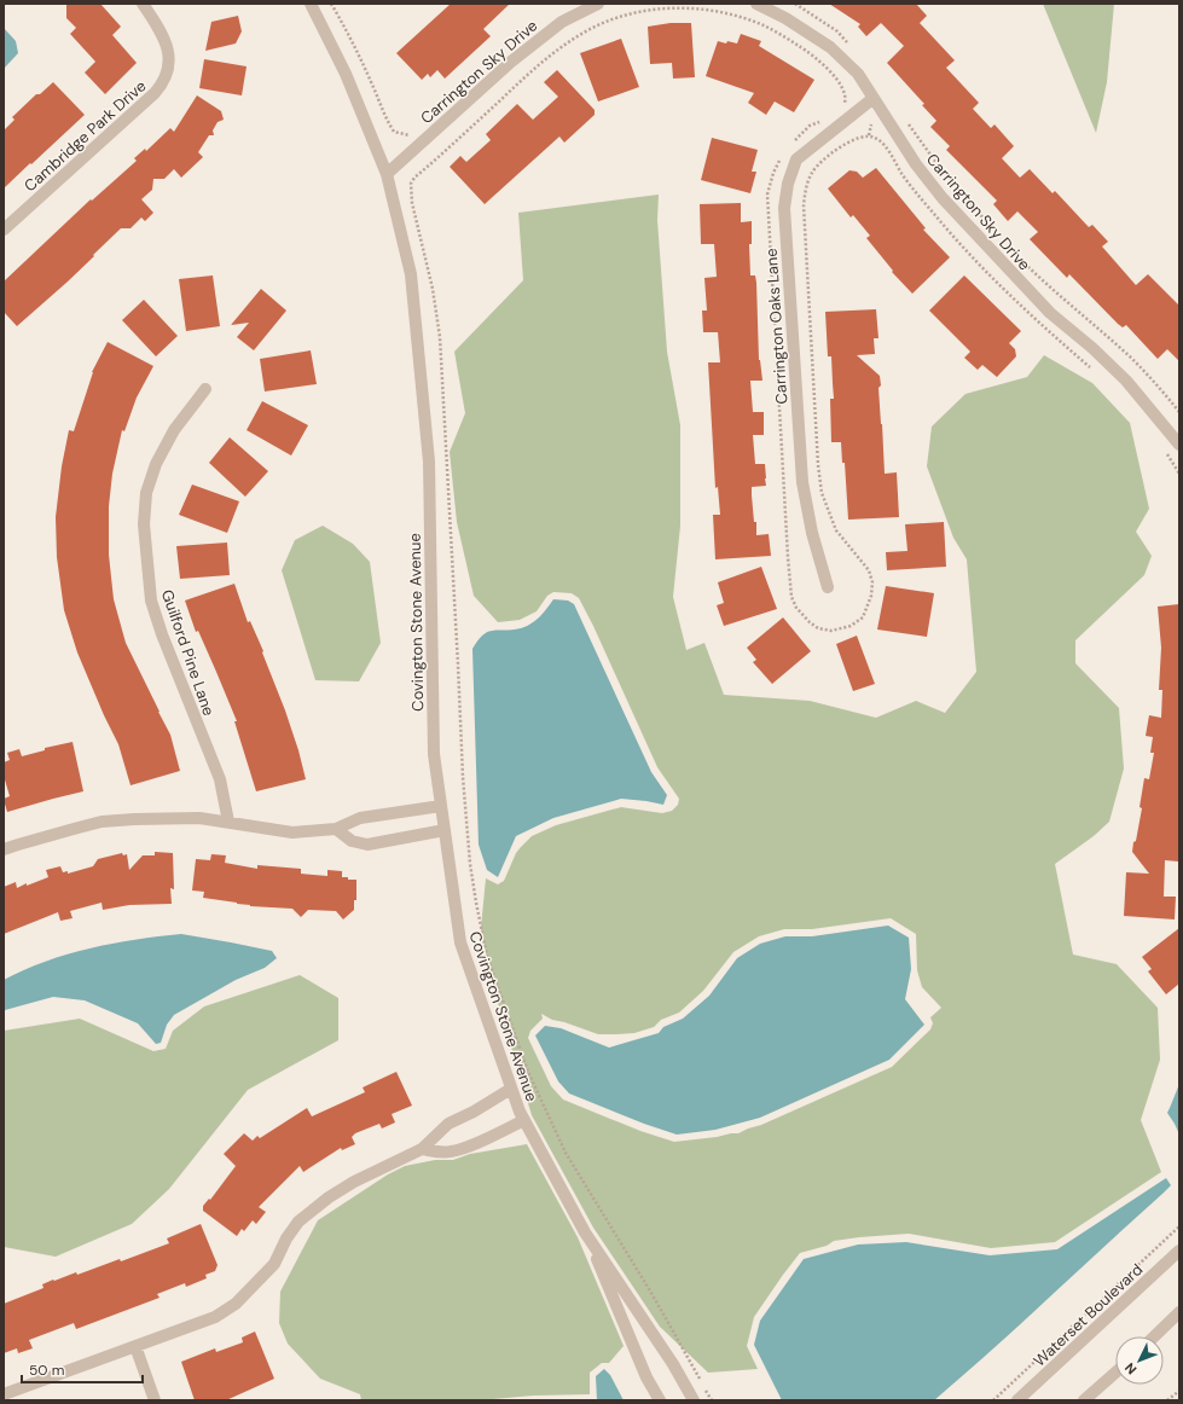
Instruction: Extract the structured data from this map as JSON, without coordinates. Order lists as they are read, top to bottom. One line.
{"streets":{"street":["Carrington Sky Drive","Cambridge Park Drive","Carrington Oaks Lane","Covington Stone Avenue","Guilford Pine Lane","Waterset Boulevard"]},"crossings":[["Carrington Sky Drive","Carrington Oaks Lane"],["Carrington Sky Drive","Covington Stone Avenue"]],"scale_bar":"50 m","north":"bottom left"}
